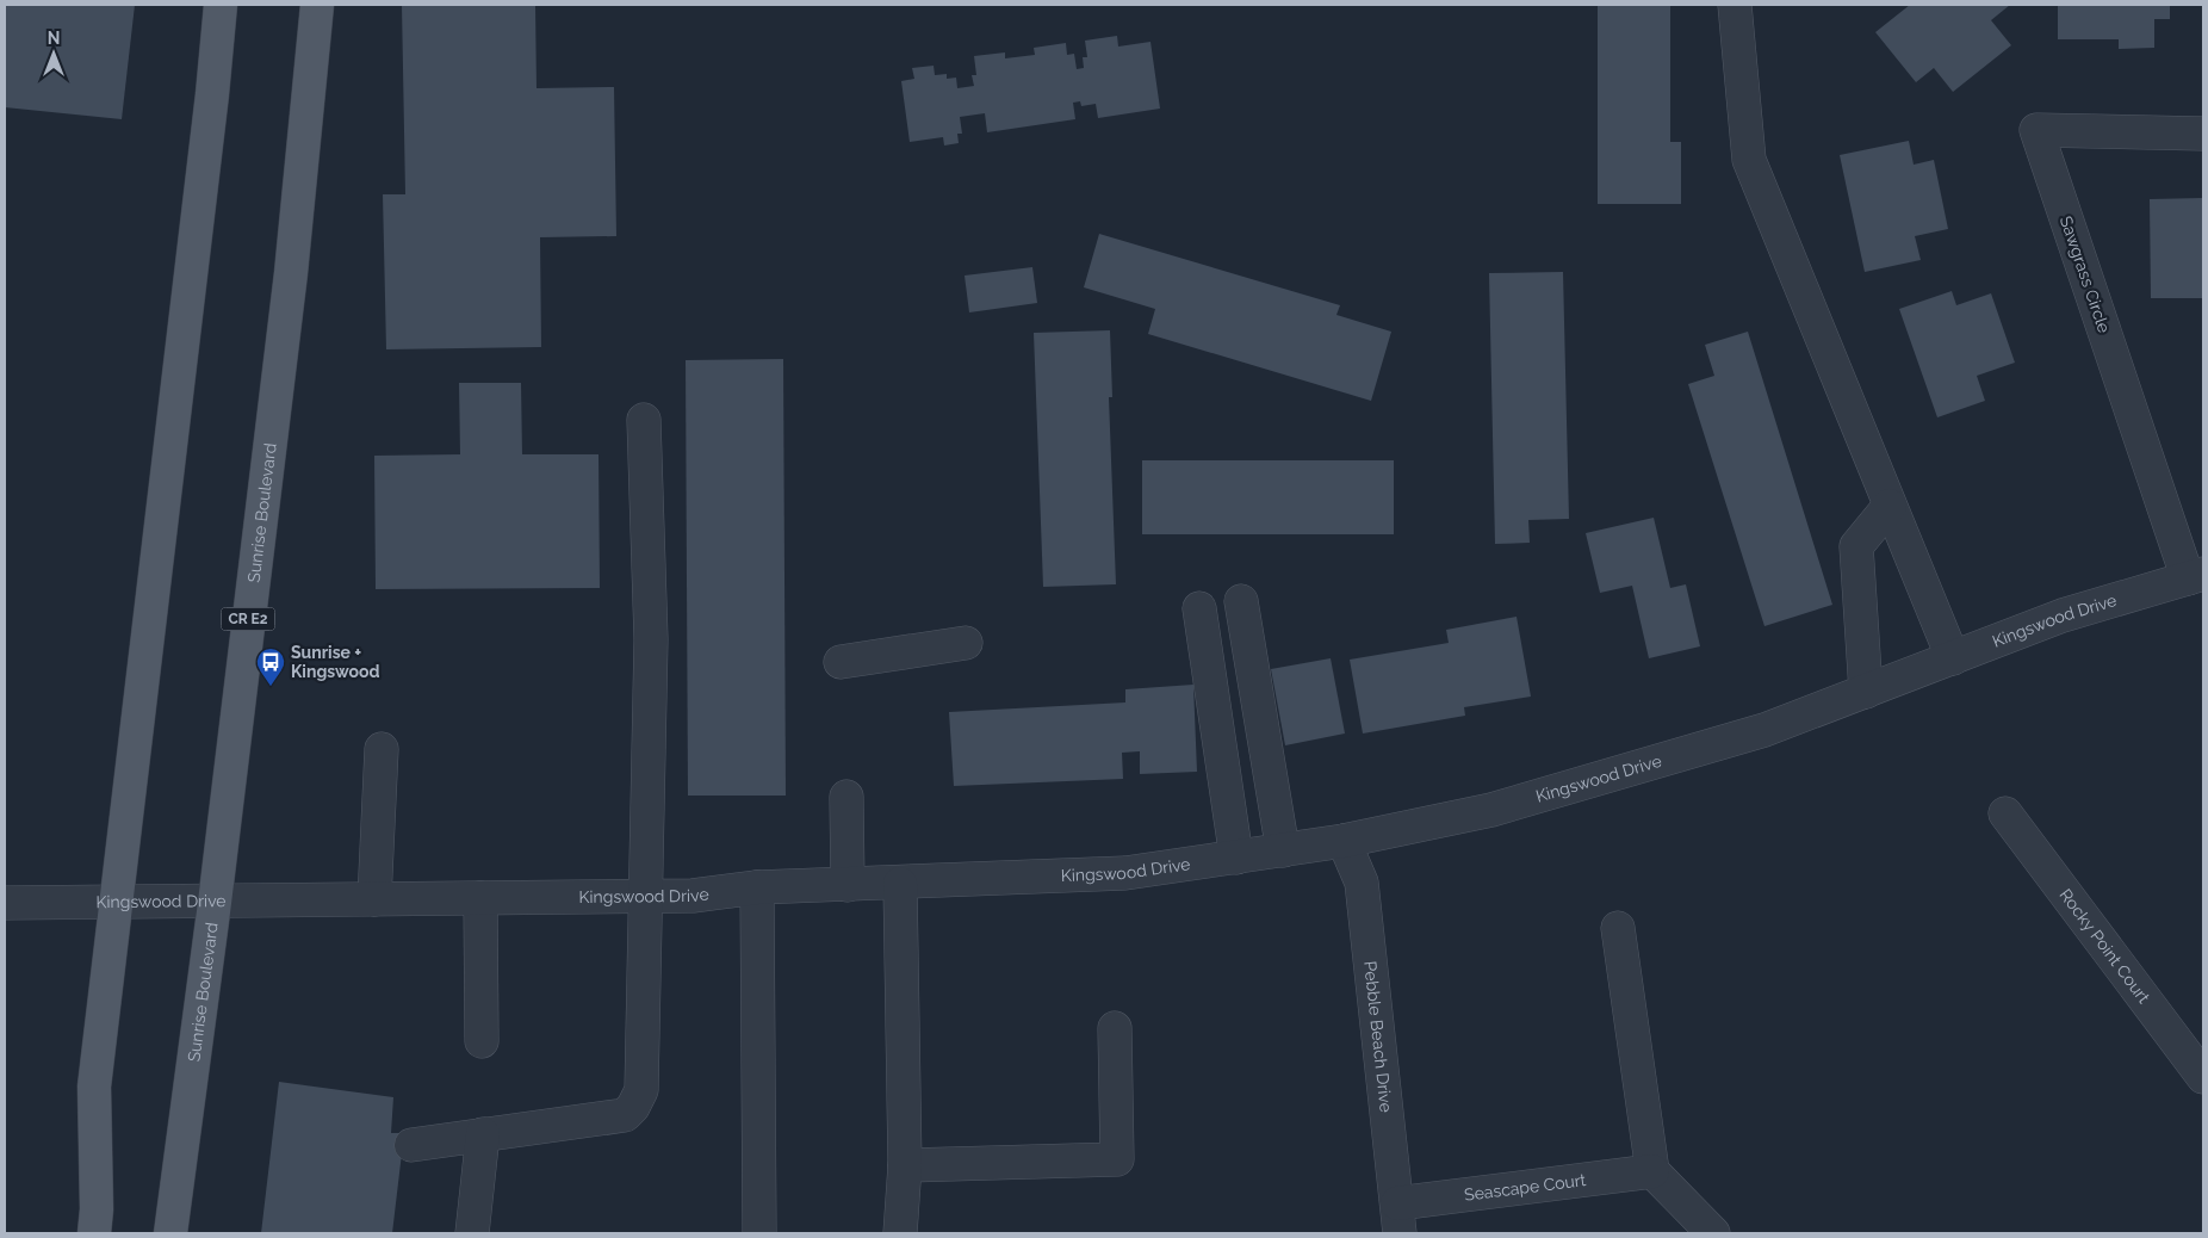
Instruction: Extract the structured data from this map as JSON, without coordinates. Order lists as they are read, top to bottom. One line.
{"streets":{"main road":["Sunrise Boulevard","CR E2"],"street":["Sawgrass Circle","Kingswood Drive","Rocky Point Court","Pebble Beach Drive","Seascape Court"]},"crossings":[["Sawgrass Circle","Kingswood Drive"],["Sunrise Boulevard","Kingswood Drive"],["Kingswood Drive","Pebble Beach Drive"],["Pebble Beach Drive","Seascape Court"]],"places":{"bus stop":["Sunrise + Kingswood"]},"north":"top"}
